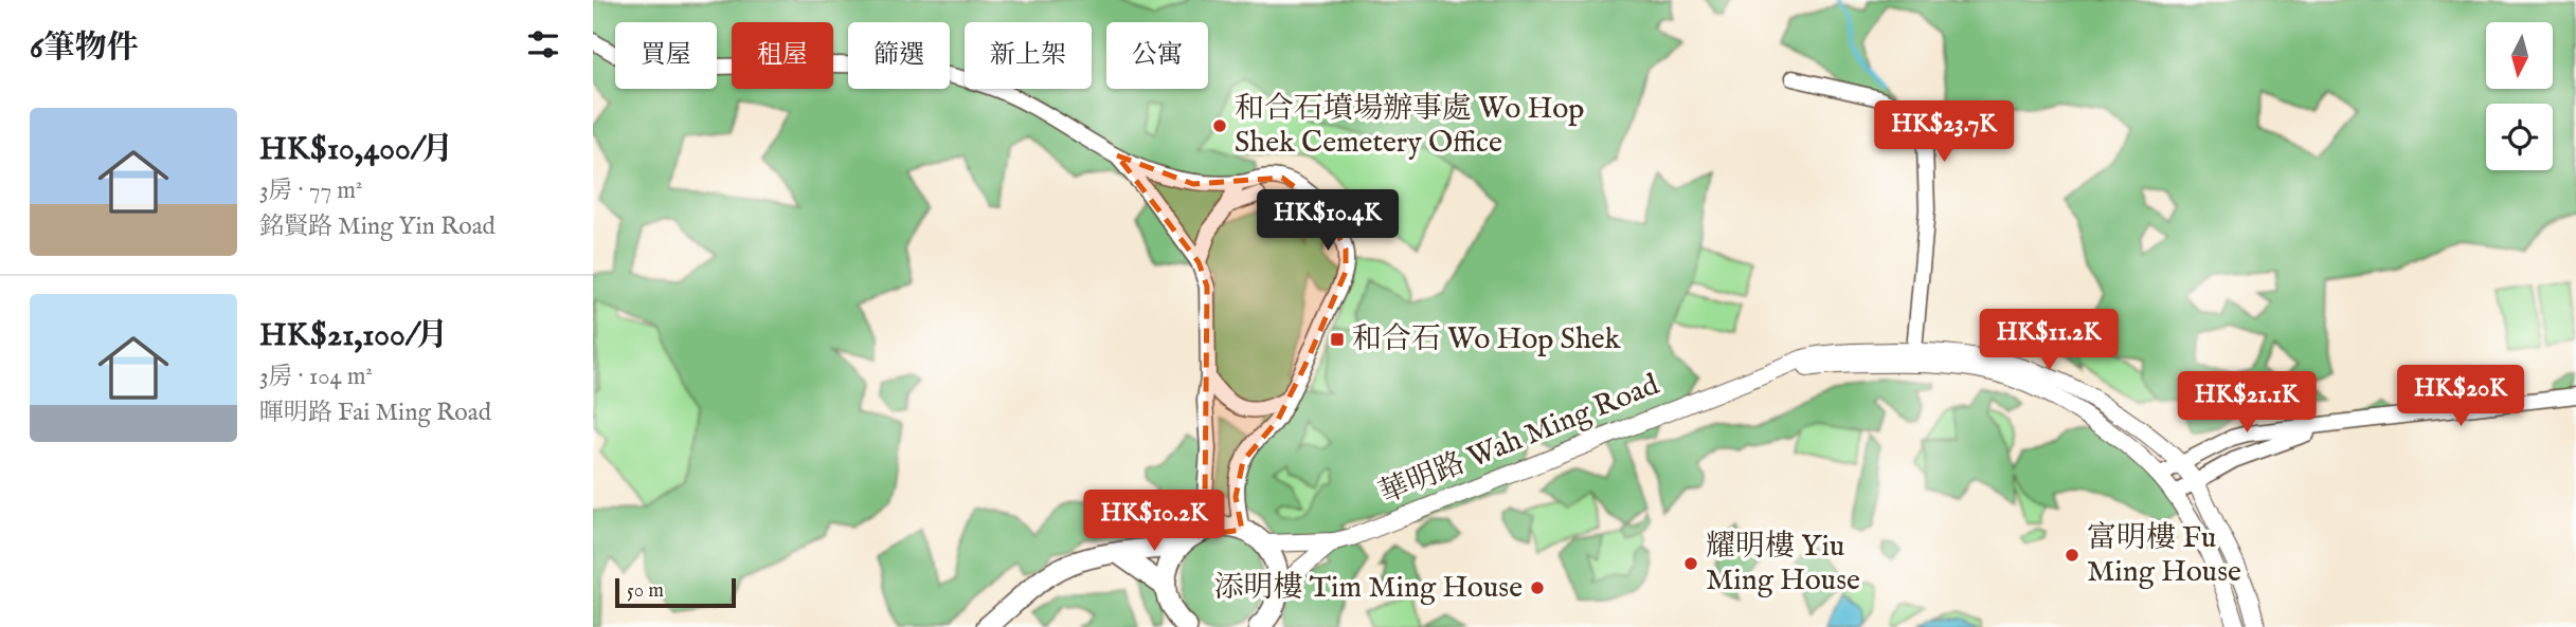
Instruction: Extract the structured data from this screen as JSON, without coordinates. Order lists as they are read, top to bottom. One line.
{"streets":{"street":["華明路 Wah Ming Road"]},"places":{"other":["和合石墳場辦事處 Wo Hop Shek Cemetery Office","富明樓 Fu Ming House","耀明樓 Yiu Ming House","添明樓 Tim Ming House"],"transit":["和合石 Wo Hop Shek"]},"scale_bar":"50 m","north":"bottom","page":{"heading":"6筆物件","chip":["買屋","租屋","篩選","新上架","公寓"],"list":[{"name":"HK$10,400/月","note":"3房 · 77 m² · 銘賢路 Ming Yin Road"},{"name":"HK$21,100/月","note":"3房 · 104 m² · 暉明路 Fai Ming Road"}],"price":["HK$23.7K","HK$10.4K","HK$11.2K","HK$20K","HK$21.1K","HK$10.2K"],"scale":"50 m"}}
